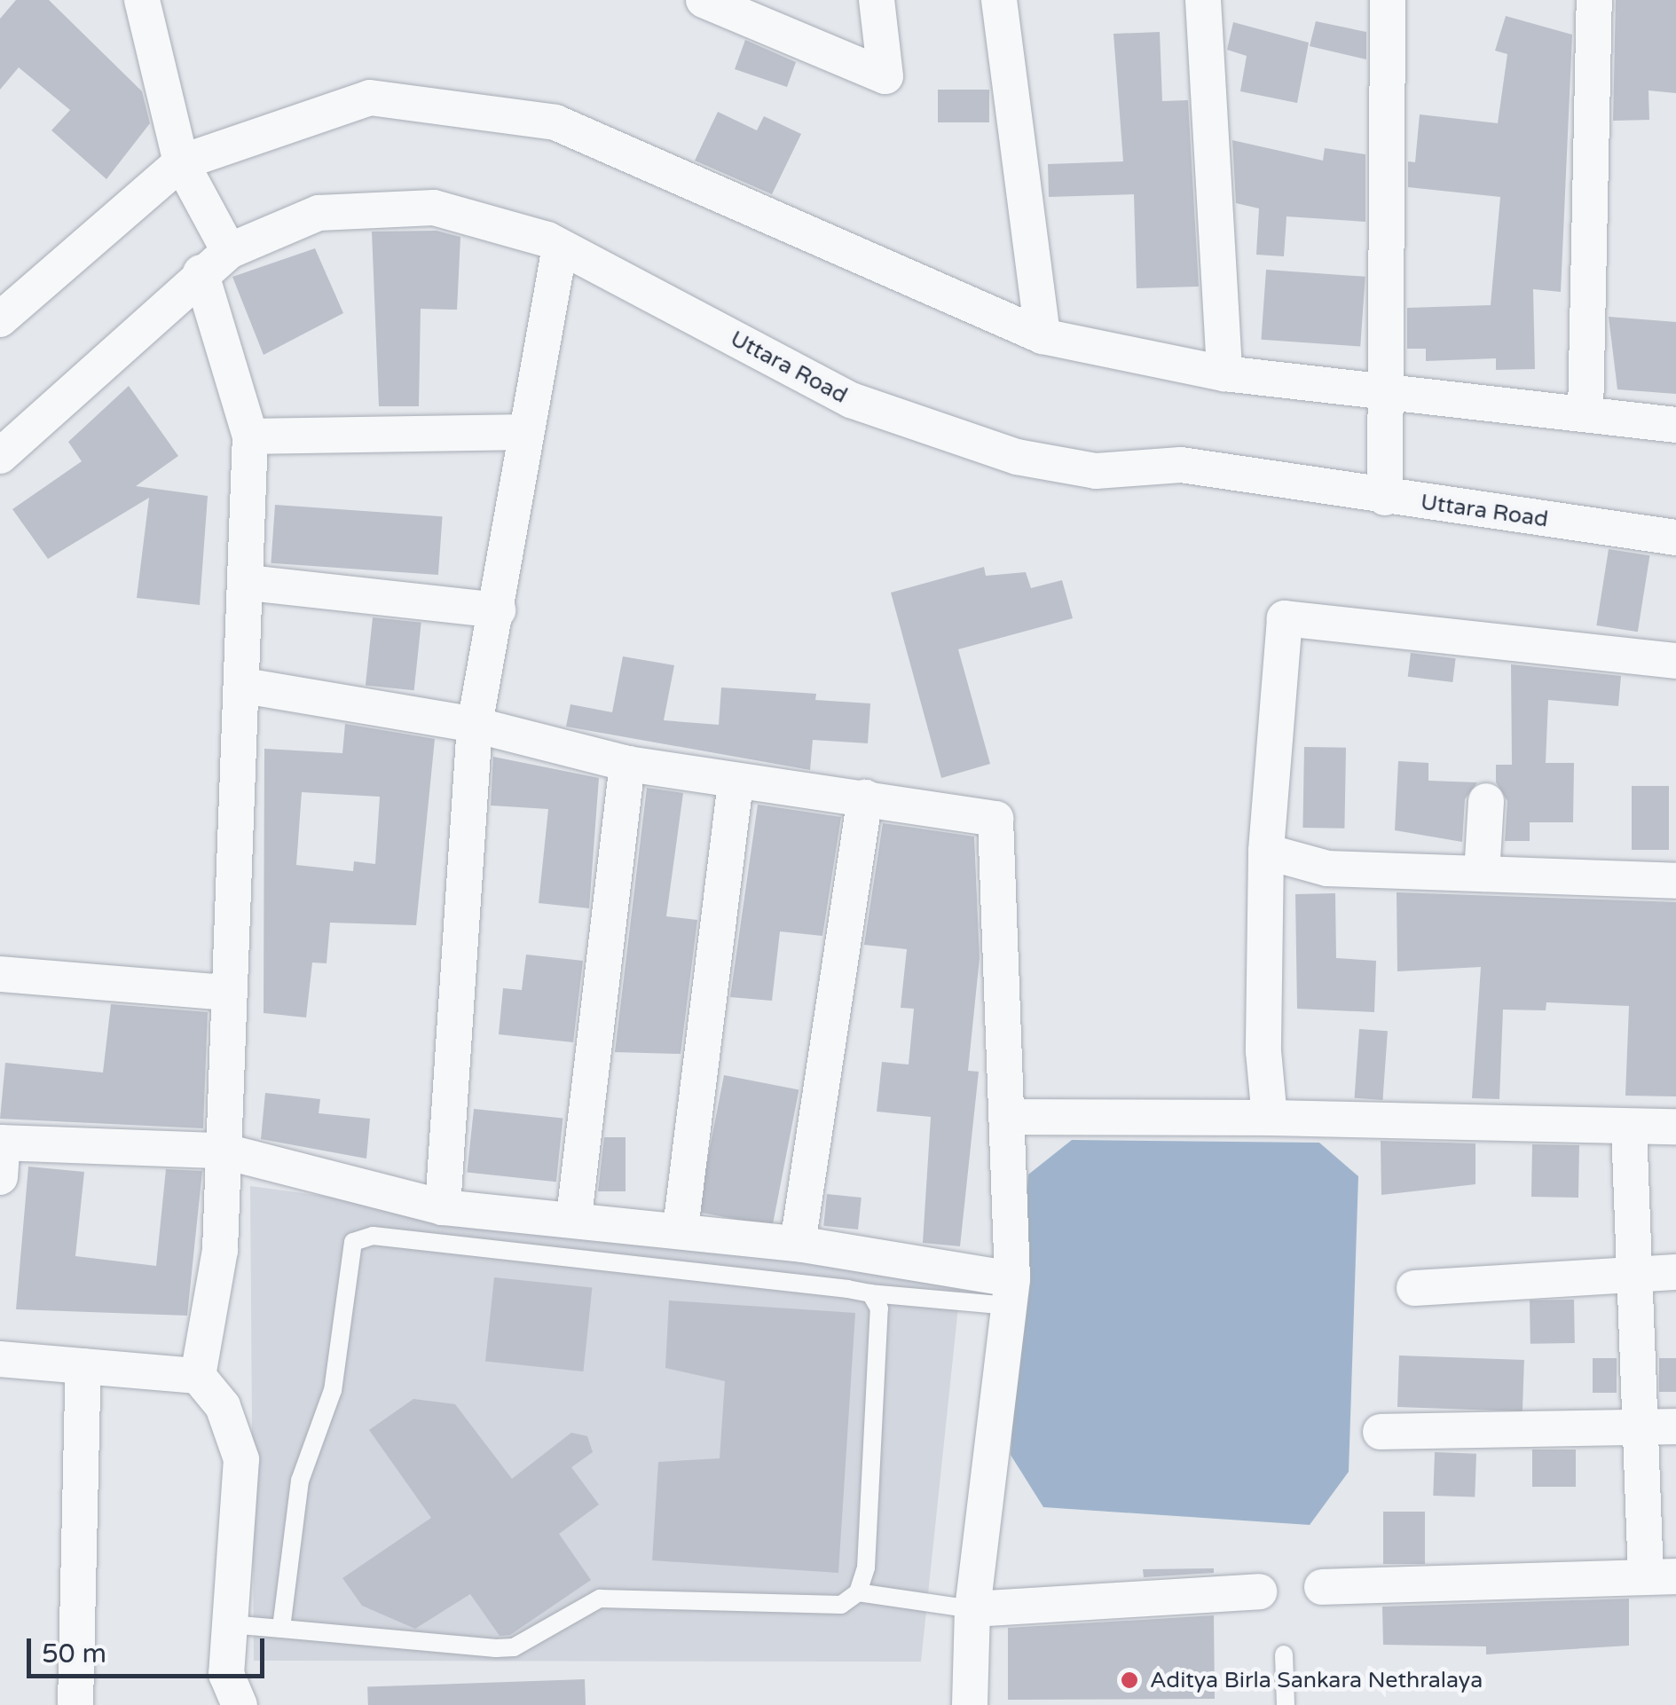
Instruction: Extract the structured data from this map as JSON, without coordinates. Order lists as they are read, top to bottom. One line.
{"streets":{"street":["Uttara Road"]},"places":["Aditya Birla Sankara Nethralaya"],"scale_bar":"50 m"}
